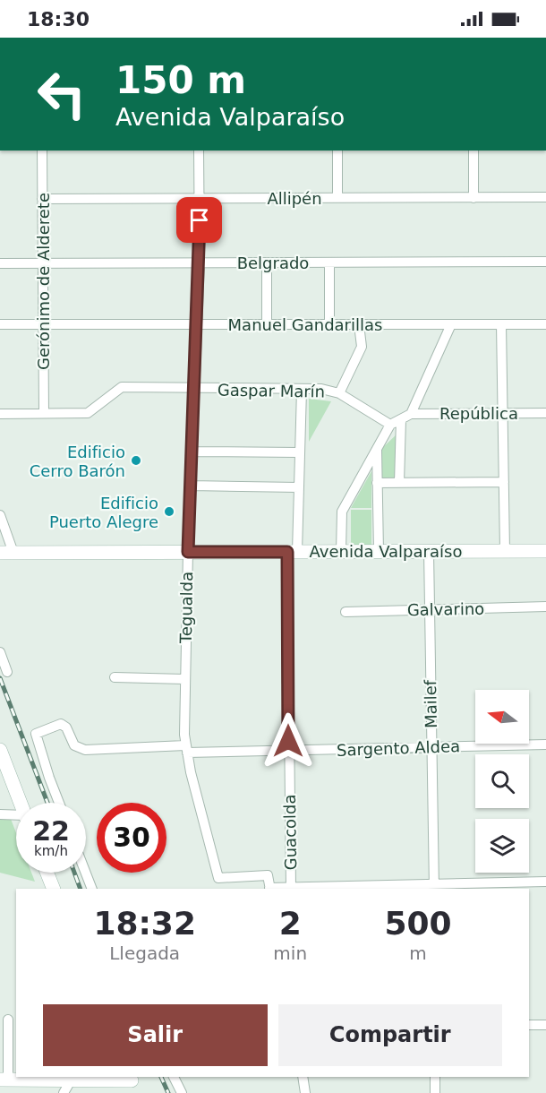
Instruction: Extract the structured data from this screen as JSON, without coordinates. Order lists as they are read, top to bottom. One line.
{"streets":{"main road":["Avenida Valparaíso"],"street":["Allipén","Belgrado","Gerónimo de Alderete","Manuel Gandarillas","Gaspar Marín","República","Tegualda","Galvarino","Mailef","Sargento Aldea","Guacolda"]},"crossings":[["Allipén","Gerónimo de Alderete"],["Allipén","Tegualda"],["Belgrado","Gerónimo de Alderete"],["Belgrado","Tegualda"],["Gerónimo de Alderete","Manuel Gandarillas"],["Gerónimo de Alderete","Gaspar Marín"],["Manuel Gandarillas","Tegualda"],["Gaspar Marín","Tegualda"],["Gaspar Marín","Guacolda"],["Avenida Valparaíso","Tegualda"],["Avenida Valparaíso","Mailef"],["Avenida Valparaíso","Guacolda"],["Tegualda","Sargento Aldea"],["Galvarino","Mailef"],["Mailef","Sargento Aldea"],["Sargento Aldea","Guacolda"]],"places":["Edificio Cerro Barón","Edificio Puerto Alegre"],"north":"left","page":{"status":"18:30","turn":["150 m","Avenida Valparaíso"],"speed":"22 km/h","limit":"30","eta":["18:32","Llegada","2","min","500","m"],"buttons":["Salir","Compartir"]}}
